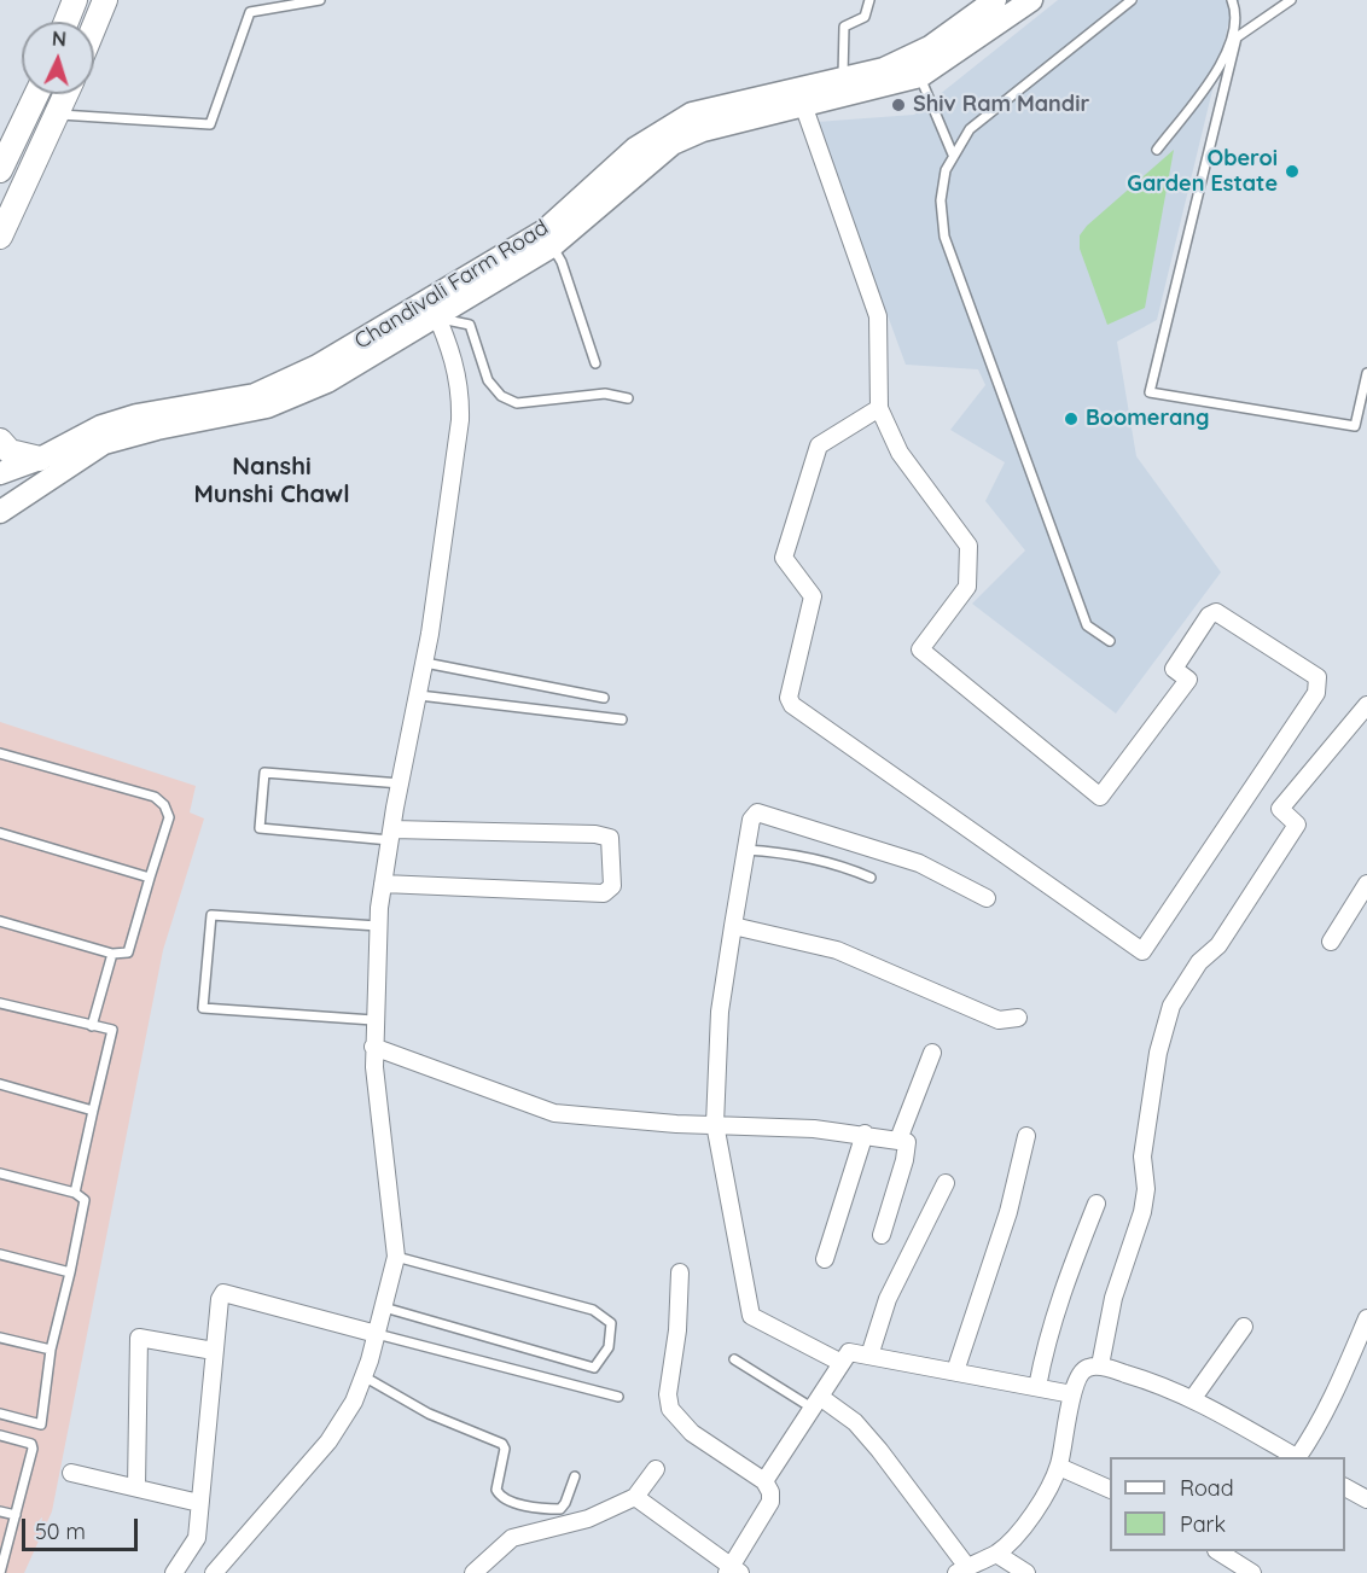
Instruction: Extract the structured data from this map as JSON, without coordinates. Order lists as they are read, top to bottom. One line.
{"districts":["Nanshi Munshi Chawl"],"places":["Shiv Ram Mandir","Oberoi Garden Estate","Boomerang"],"legend":["Road","Park"],"scale_bar":"50 m","north":"top"}
